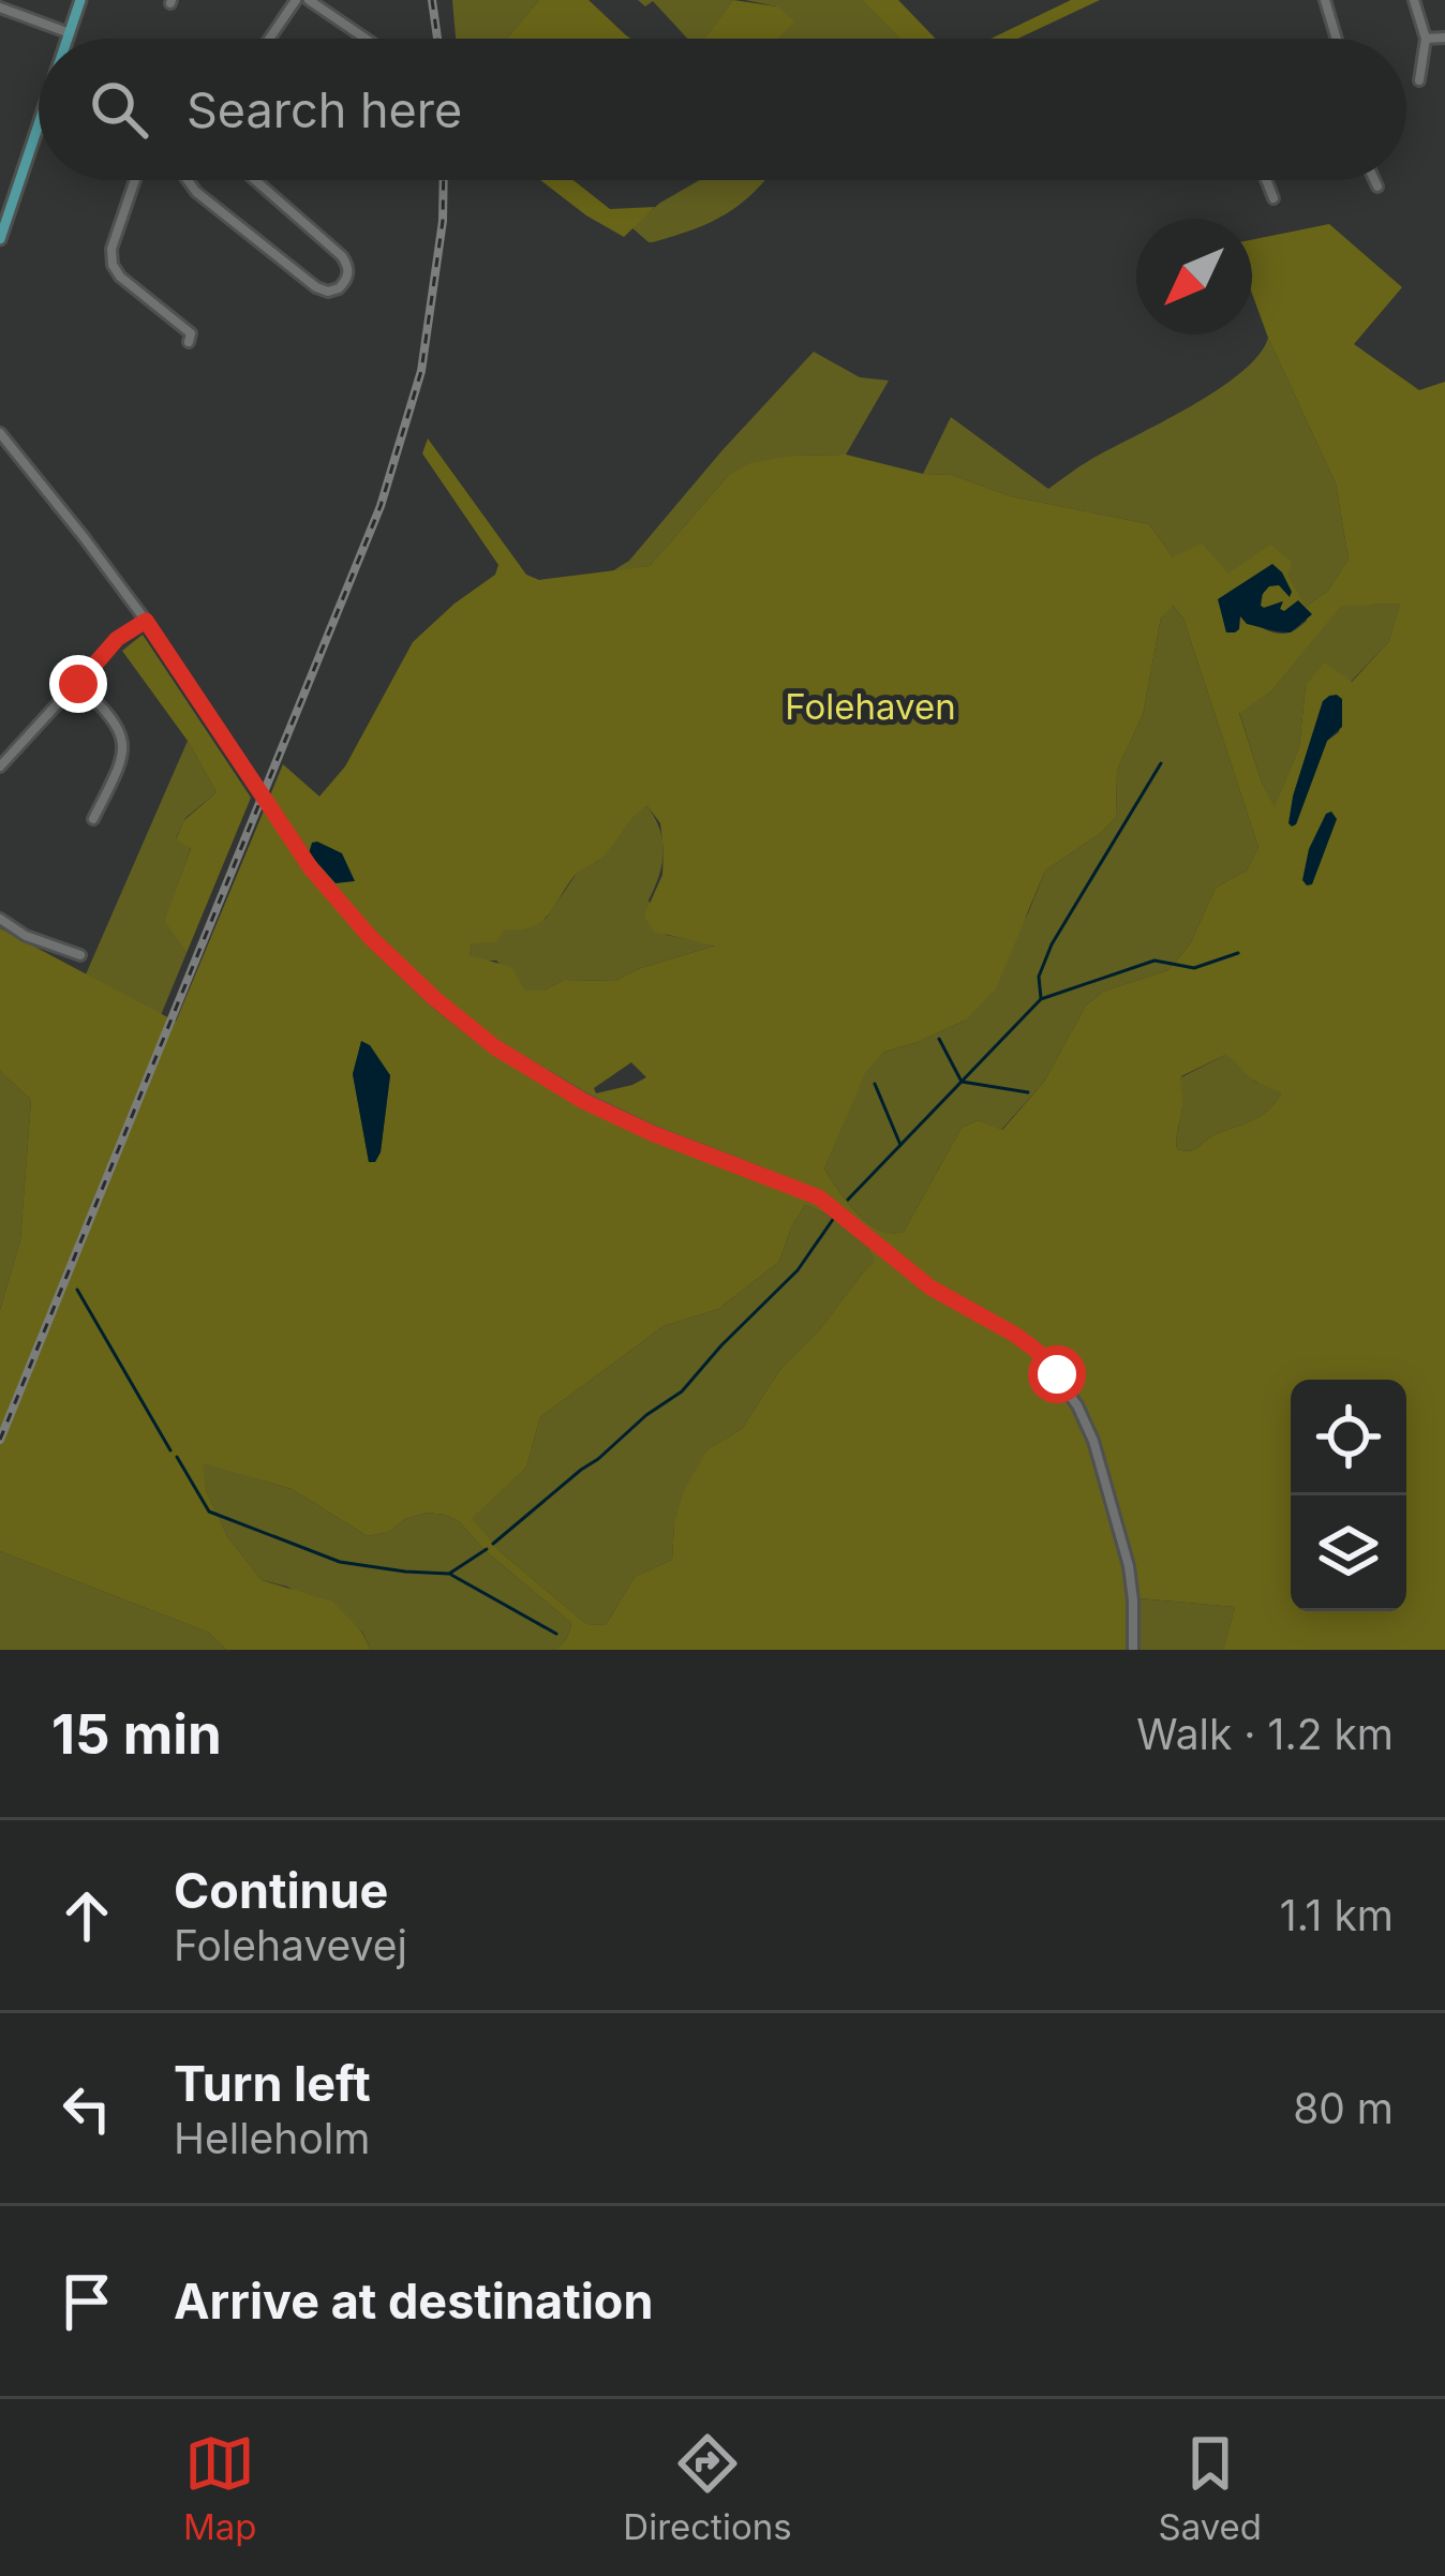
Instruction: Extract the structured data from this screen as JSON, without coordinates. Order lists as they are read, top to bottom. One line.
{"parks":["Folehaven"],"north":"bottom left","page":{"search":"Search here","heading":["15 min","Walk · 1.2 km"],"list":[["Continue","Folehavevej","1.1 km"],["Turn left","Helleholm","80 m"],"Arrive at destination"],"nav":["Map","Directions","Saved"]}}
